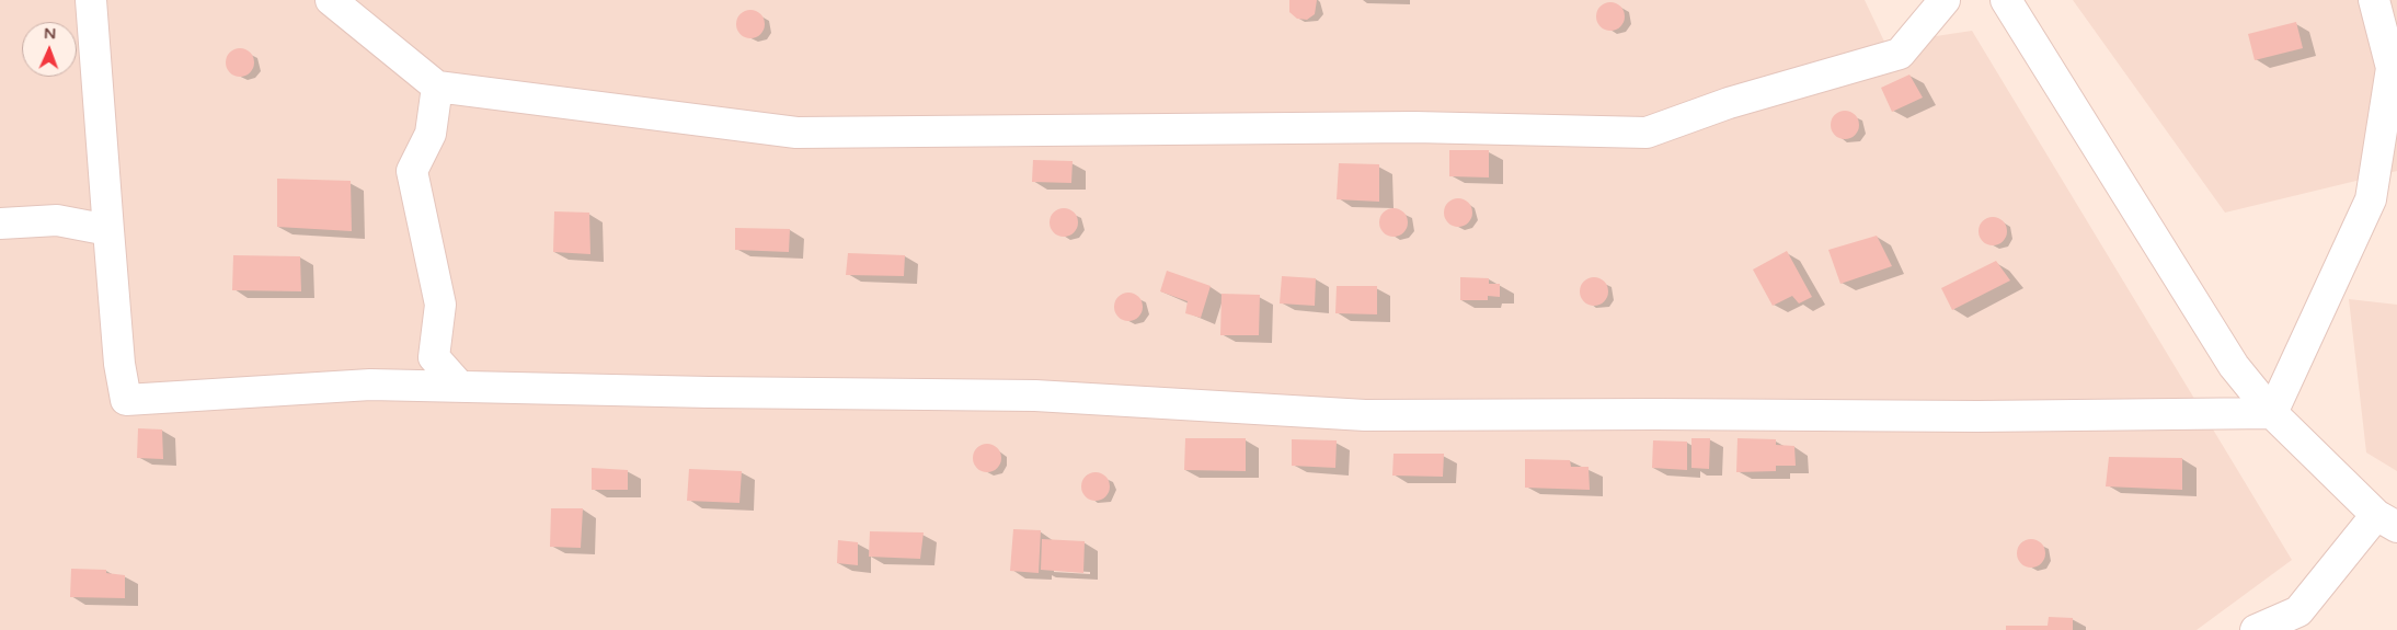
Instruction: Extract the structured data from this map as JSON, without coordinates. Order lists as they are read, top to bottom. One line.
{"north":"top"}
